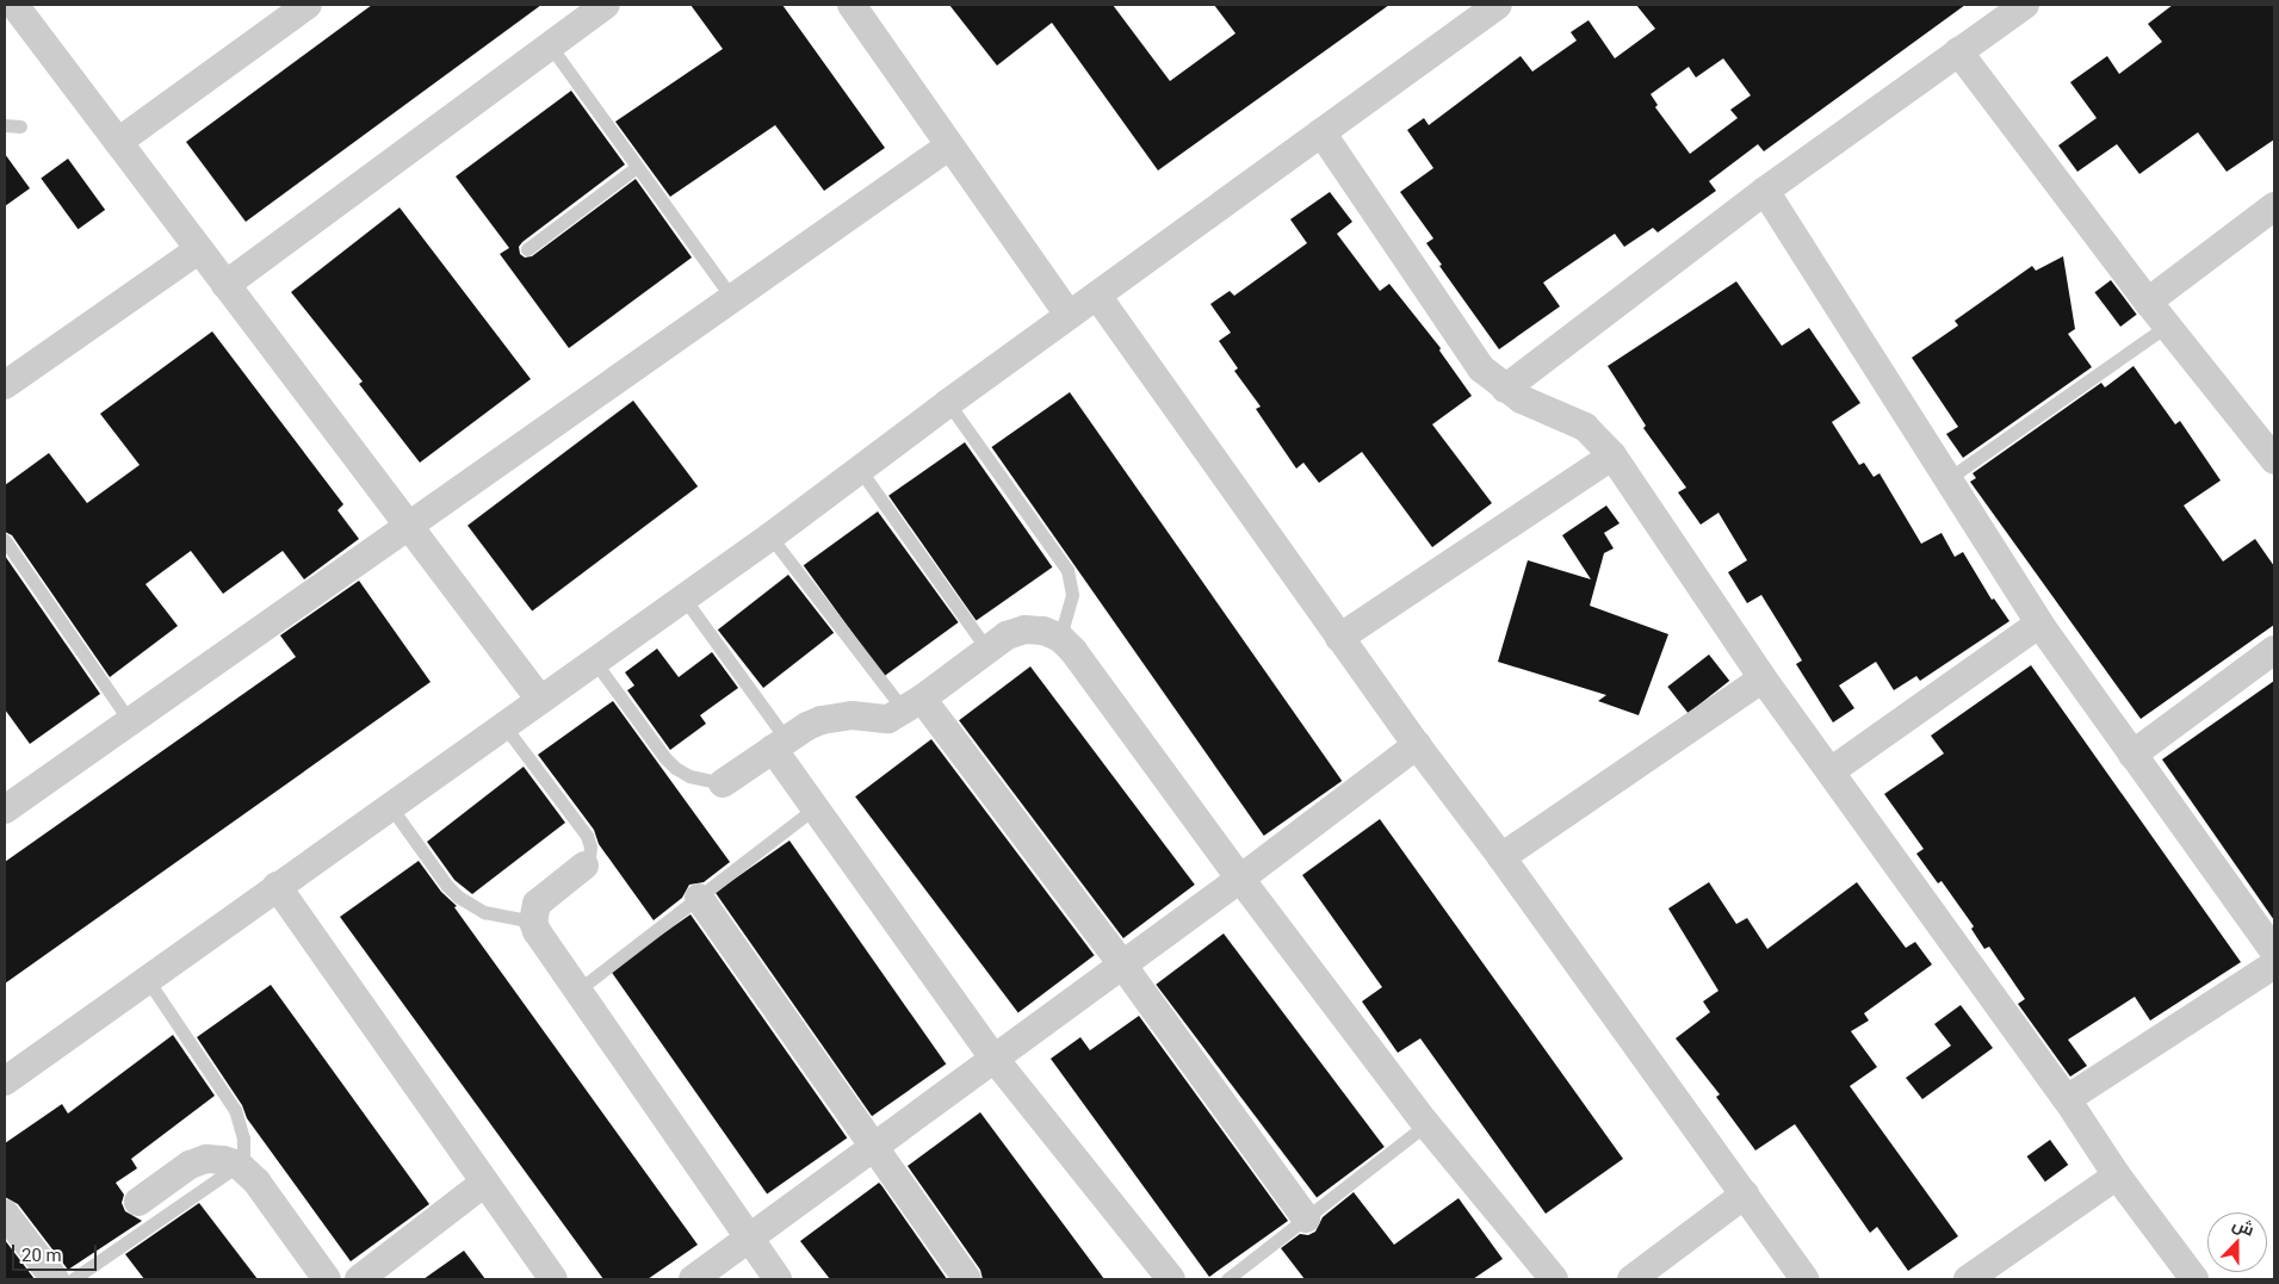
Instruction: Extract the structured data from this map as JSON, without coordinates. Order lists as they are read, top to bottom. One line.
{"scale_bar":"20 m","north":"top"}
